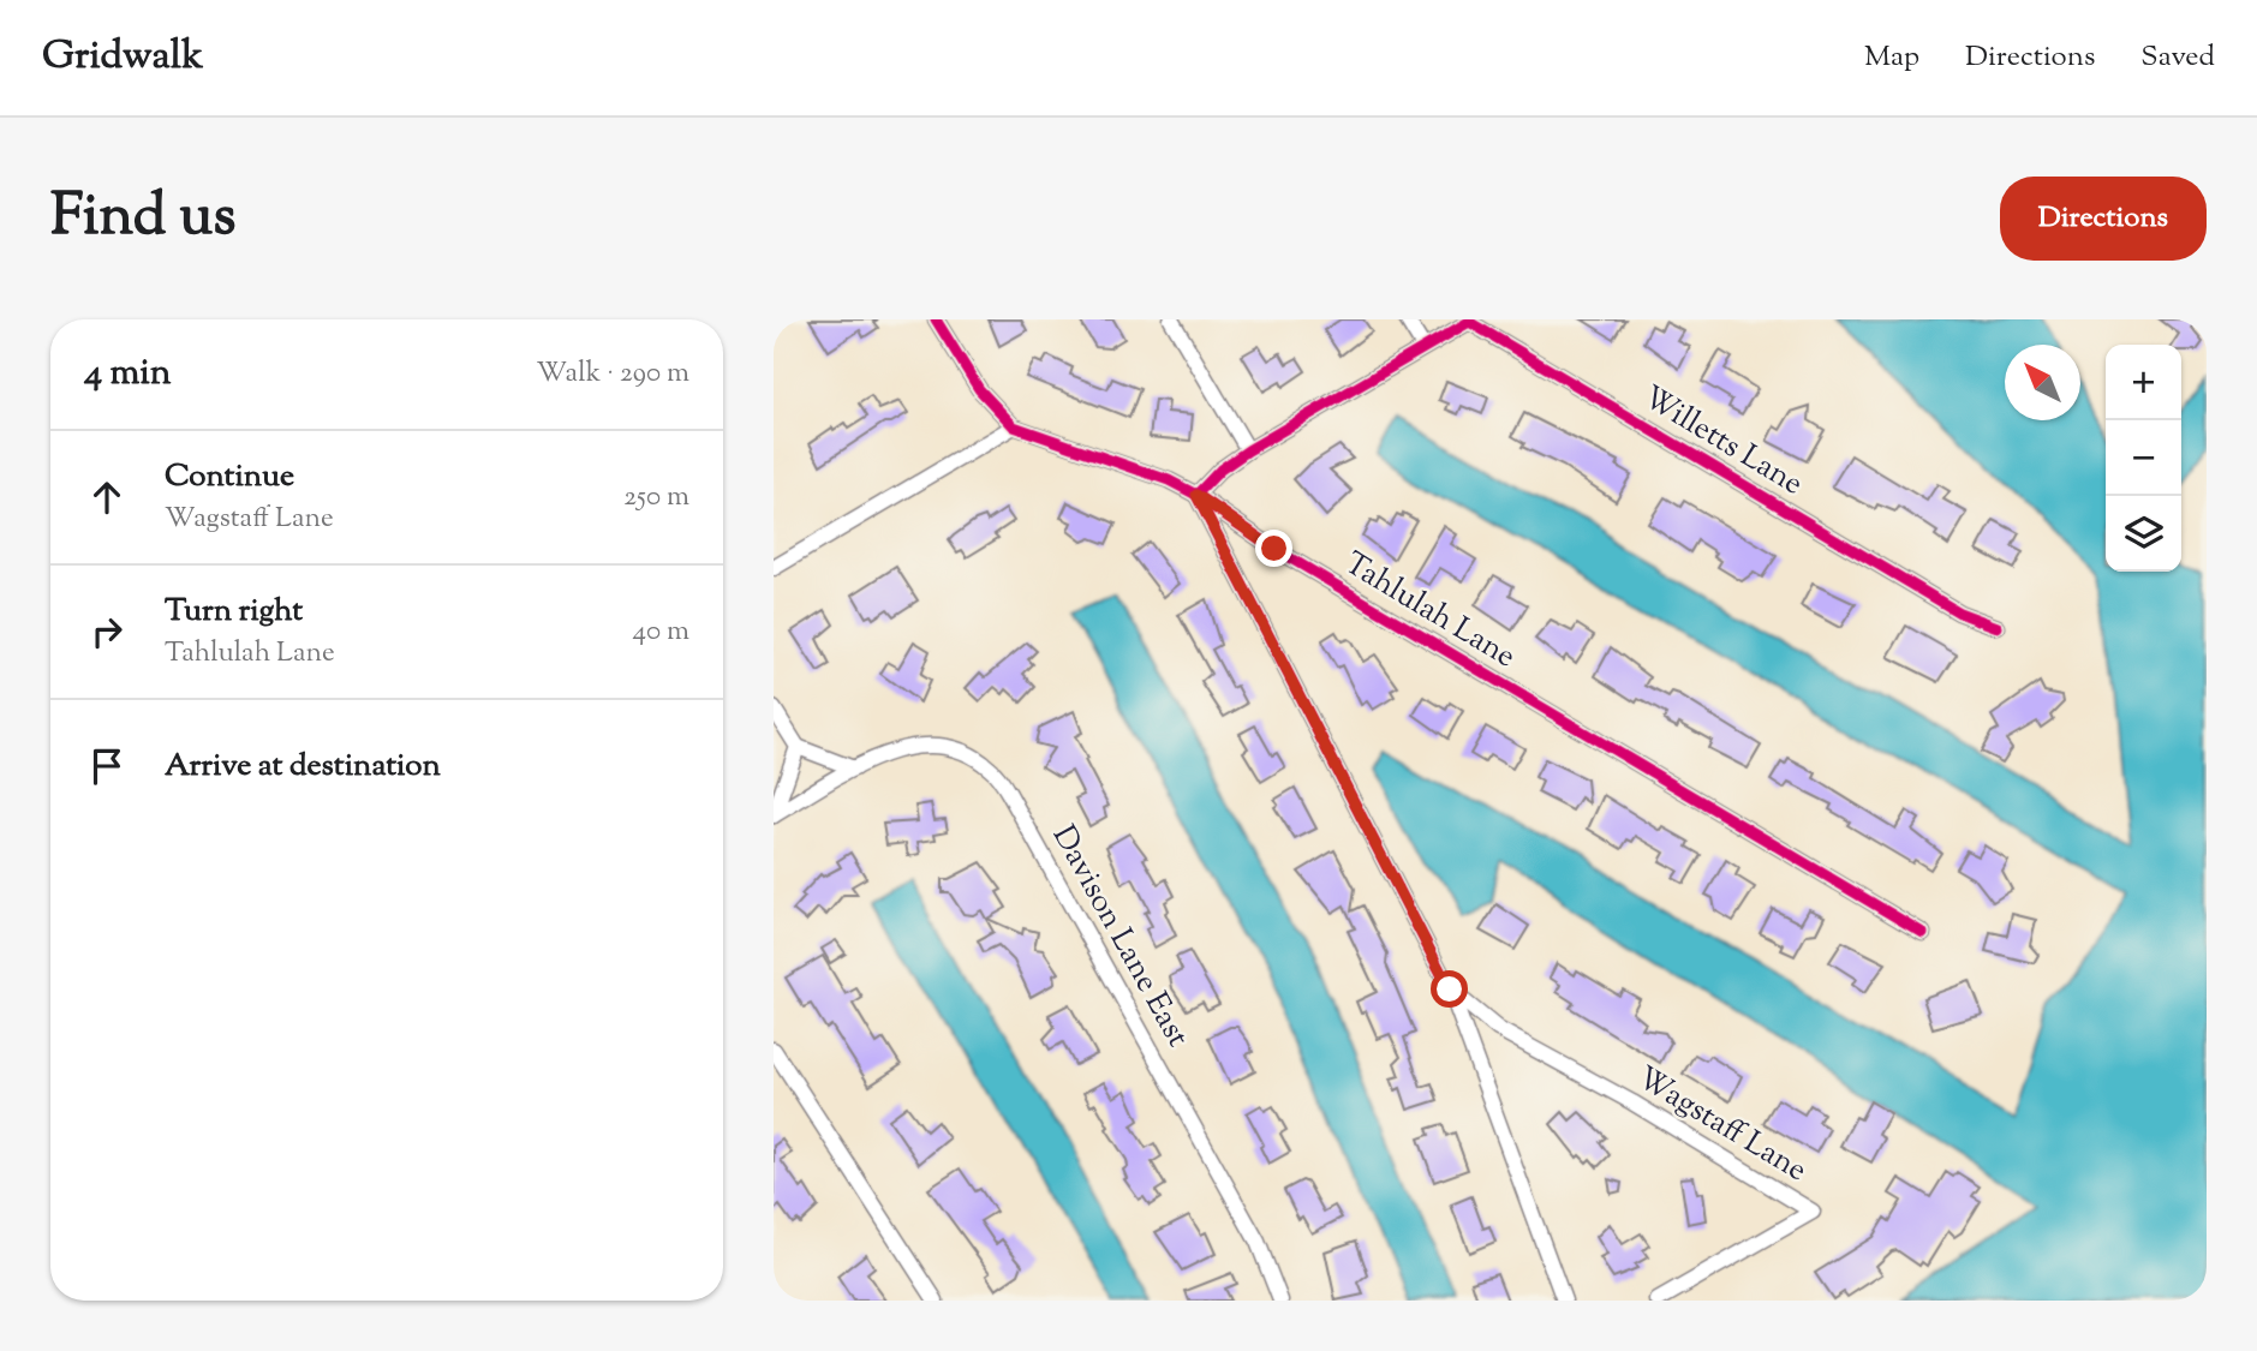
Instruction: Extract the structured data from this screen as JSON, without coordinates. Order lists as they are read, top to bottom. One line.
{"streets":{"street":["Willetts Lane","Tahlulah Lane","Davison Lane East","Wagstaff Lane"]},"crossings":[["Tahlulah Lane","Wagstaff Lane"]],"north":"top left","page":{"header":"Gridwalk","nav":["Map","Directions","Saved"],"title":"Find us","buttons":"Directions","heading":["4 min","Walk · 290 m"],"map_buttons":["+","−"],"list":[["Continue","Wagstaff Lane","250 m"],["Turn right","Tahlulah Lane","40 m"],"Arrive at destination"]}}
